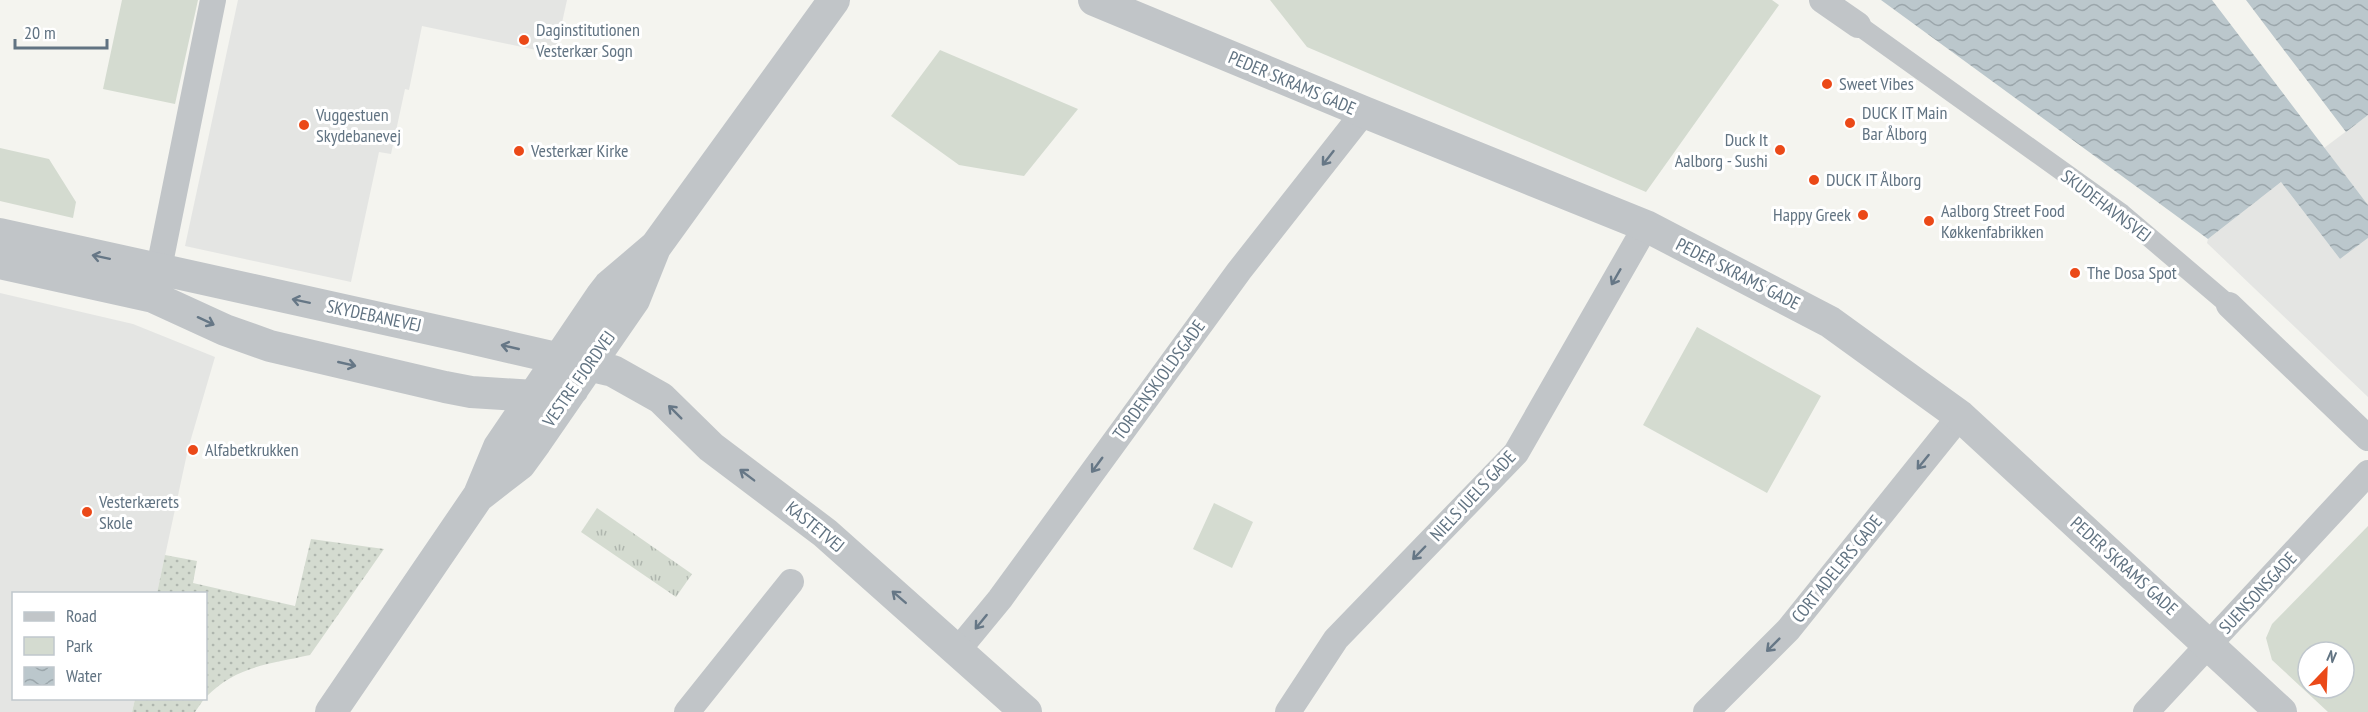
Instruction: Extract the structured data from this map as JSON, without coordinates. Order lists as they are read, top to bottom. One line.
{"streets":{"street":["PEDER SKRAMS GADE","SKUDEHAVNSVEJ","SKYDEBANEVEJ","VESTRE FJORDVEJ","TORDENSKJOLDSGADE","NIELS JUELS GADE","KASTETVEJ","CORT ADELERS GADE","SUENSONSGADE"]},"crossings":[["PEDER SKRAMS GADE","TORDENSKJOLDSGADE"],["PEDER SKRAMS GADE","NIELS JUELS GADE"],["PEDER SKRAMS GADE","CORT ADELERS GADE"],["PEDER SKRAMS GADE","SUENSONSGADE"],["SKYDEBANEVEJ","VESTRE FJORDVEJ"],["SKYDEBANEVEJ","KASTETVEJ"],["VESTRE FJORDVEJ","KASTETVEJ"],["TORDENSKJOLDSGADE","KASTETVEJ"]],"one_way":["TORDENSKJOLDSGADE","NIELS JUELS GADE","KASTETVEJ","CORT ADELERS GADE"],"places":["Daginstitutionen Vesterkær Sogn","Sweet Vibes","DUCK IT Main Bar Ålborg","Vuggestuen Skydebanevej","Duck It Aalborg - Sushi","Vesterkær Kirke","DUCK IT Ålborg","Happy Greek","Aalborg Street Food Køkkenfabrikken","The Dosa Spot","Alfabetkrukken","Vesterkærets Skole"],"legend":["Road","Park","Water"],"scale_bar":"20 m","north":"top right"}
